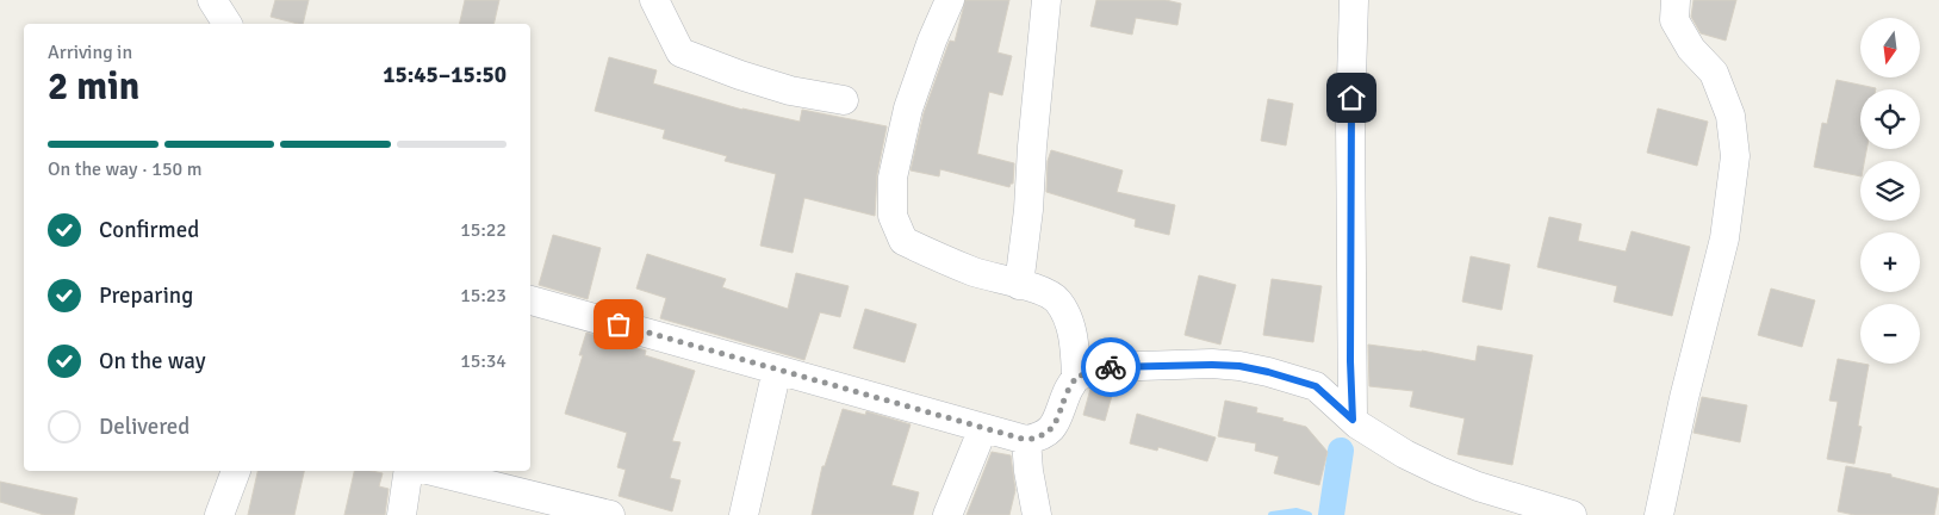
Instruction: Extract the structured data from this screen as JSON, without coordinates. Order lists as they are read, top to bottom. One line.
{"north":"bottom","page":{"map_buttons":["+","−"],"heading":["2 min","Arriving in","15:45–15:50"],"bar":"On the way · 150 m","list":[["Confirmed","15:22"],["Preparing","15:23"],["On the way","15:34"],"Delivered"]}}
